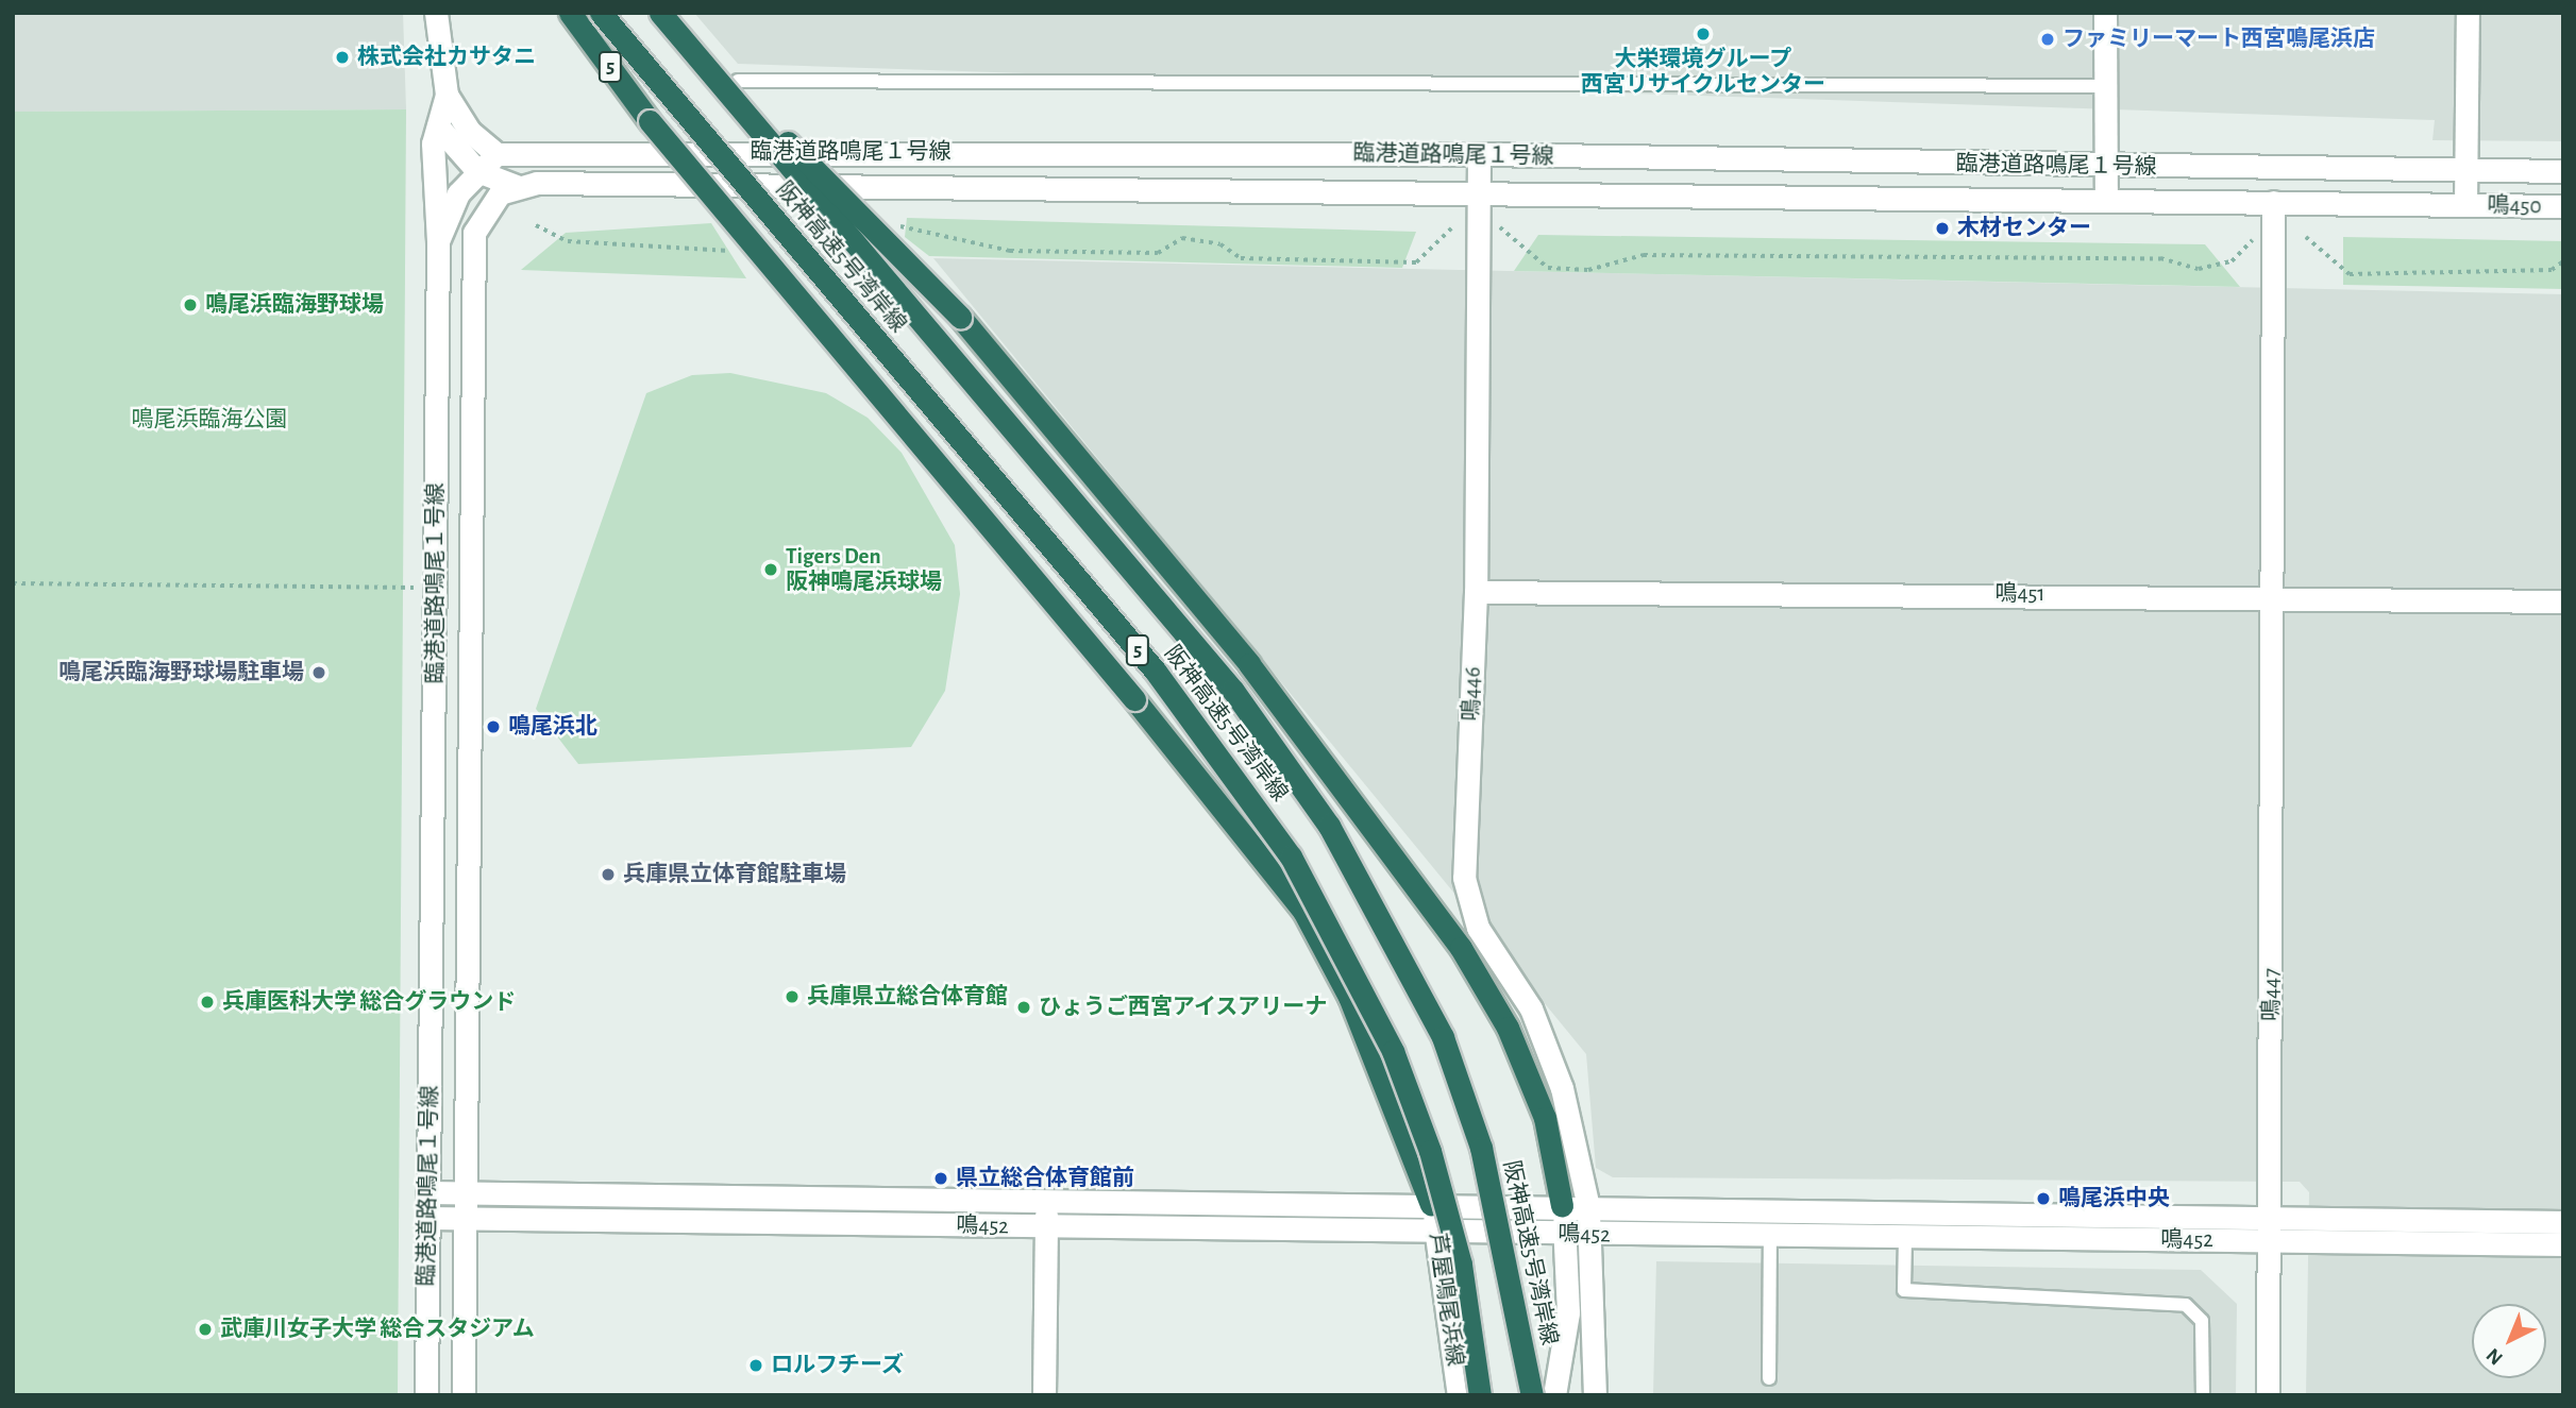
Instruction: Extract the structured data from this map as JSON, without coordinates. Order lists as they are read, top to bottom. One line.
{"streets":{"highway":["5","阪神高速5号湾岸線"],"street":["臨港道路鳴尾１号線","鳴450","鳴451","鳴446","鳴447","鳴452","芦屋鳴尾浜線"]},"crossings":[["5","阪神高速5号湾岸線"],["5","鳴452"],["5","芦屋鳴尾浜線"],["臨港道路鳴尾１号線","鳴450"],["臨港道路鳴尾１号線","鳴446"],["臨港道路鳴尾１号線","鳴447"],["臨港道路鳴尾１号線","鳴452"],["鳴451","鳴446"],["鳴451","鳴447"],["鳴446","鳴452"],["鳴447","鳴452"],["鳴452","芦屋鳴尾浜線"]],"parks":["鳴尾浜臨海公園"],"places":["大栄環境グループ 西宮リサイクルセンター","ファミリーマート西宮鳴尾浜店","株式会社カサタニ","木材センター","鳴尾浜臨海野球場","Tigers Den 阪神鳴尾浜球場","鳴尾浜臨海野球場駐車場","鳴尾浜北","兵庫県立体育館駐車場","兵庫県立総合体育館","兵庫医科大学 総合グラウンド","ひょうご西宮アイスアリーナ","県立総合体育館前","鳴尾浜中央","武庫川女子大学 総合スタジアム","ロルフチーズ"],"north":"bottom left"}
